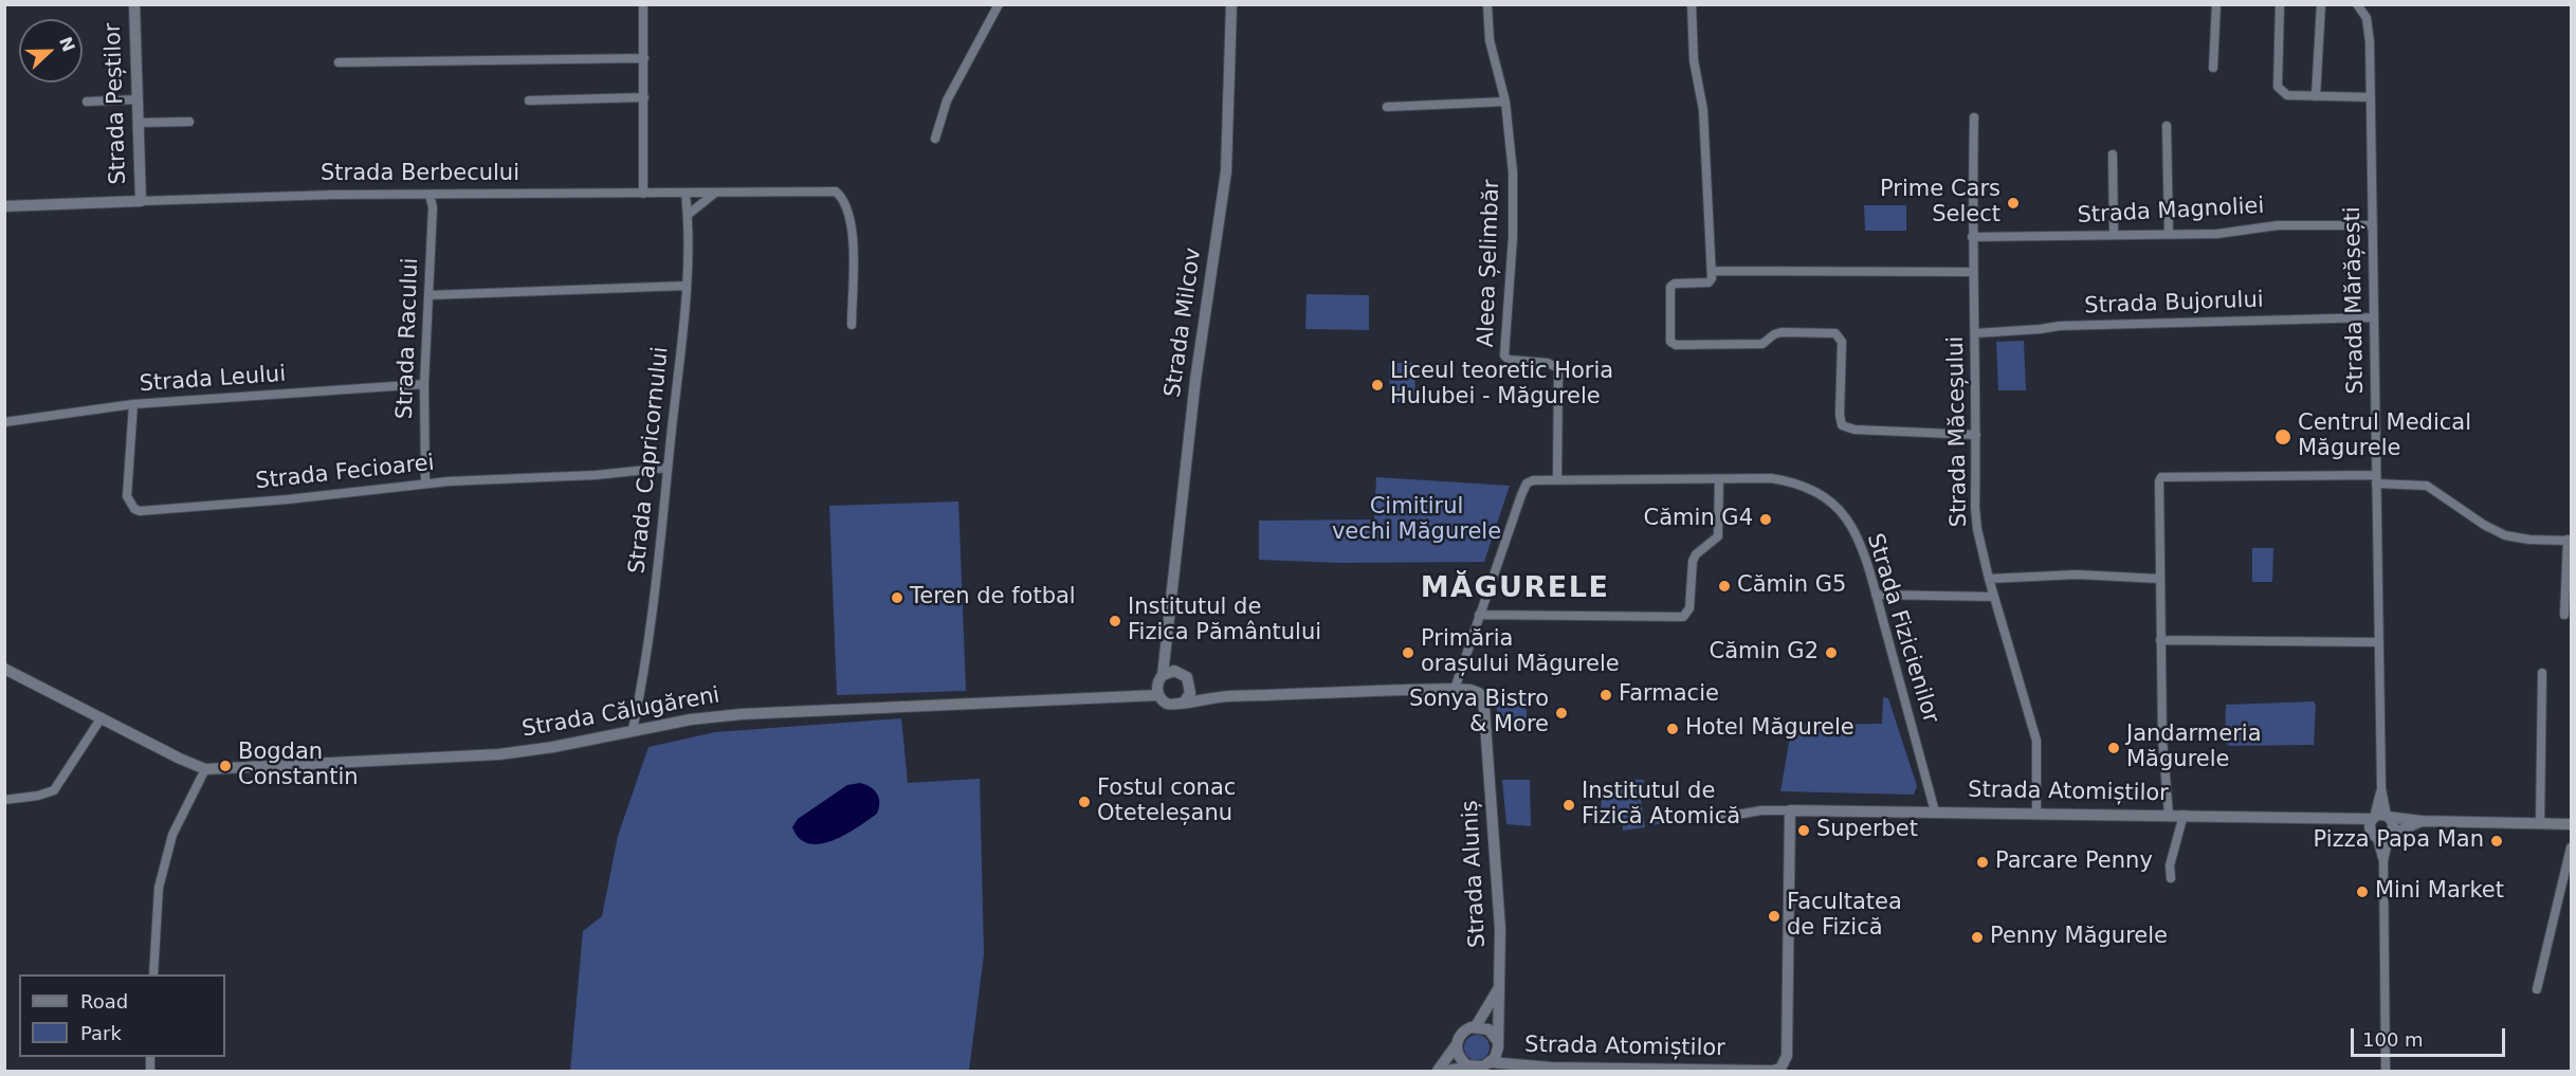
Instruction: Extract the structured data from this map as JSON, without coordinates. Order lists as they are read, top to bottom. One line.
{"streets":{"main road":["Strada Peștilor","Strada Berbecului","Strada Milcov","Strada Călugăreni","Strada Atomiștilor","Strada Aluniș"],"street":["Strada Magnoliei","Aleea Șelimbăr","Strada Mărășești","Strada Bujorului","Strada Racului","Strada Leului","Strada Măceșului","Strada Capricornului","Strada Fecioarei","Strada Fizicienilor"]},"crossings":[["Strada Peștilor","Strada Berbecului"],["Strada Berbecului","Strada Racului"],["Strada Berbecului","Strada Capricornului"],["Strada Magnoliei","Strada Mărășești"],["Strada Magnoliei","Strada Măceșului"],["Aleea Șelimbăr","Strada Fizicienilor"],["Strada Mărășești","Strada Bujorului"],["Strada Mărășești","Strada Atomiștilor"],["Strada Bujorului","Strada Măceșului"],["Strada Milcov","Strada Călugăreni"],["Strada Racului","Strada Leului"],["Strada Racului","Strada Fecioarei"],["Strada Leului","Strada Fecioarei"],["Strada Măceșului","Strada Atomiștilor"],["Strada Capricornului","Strada Fecioarei"],["Strada Capricornului","Strada Călugăreni"],["Strada Fizicienilor","Strada Atomiștilor"],["Strada Fizicienilor","Strada Aluniș"],["Strada Atomiștilor","Strada Aluniș"]],"districts":["MĂGURELE"],"parks":["Cimitirul vechi Măgurele"],"places":["Prime Cars Select","Liceul teoretic Horia Hulubei - Măgurele","Centrul Medical Măgurele","Cămin G4","Cămin G5","Teren de fotbal","Institutul de Fizica Pământului","Primăria orașului Măgurele","Cămin G2","Farmacie","Sonya Bistro & More","Hotel Măgurele","Jandarmeria Măgurele","Bogdan Constantin","Fostul conac Oteteleșanu","Institutul de Fizică Atomică","Superbet","Pizza Papa Man","Parcare Penny","Mini Market","Facultatea de Fizică","Penny Măgurele"],"legend":["Road","Park"],"scale_bar":"100 m","north":"right"}
